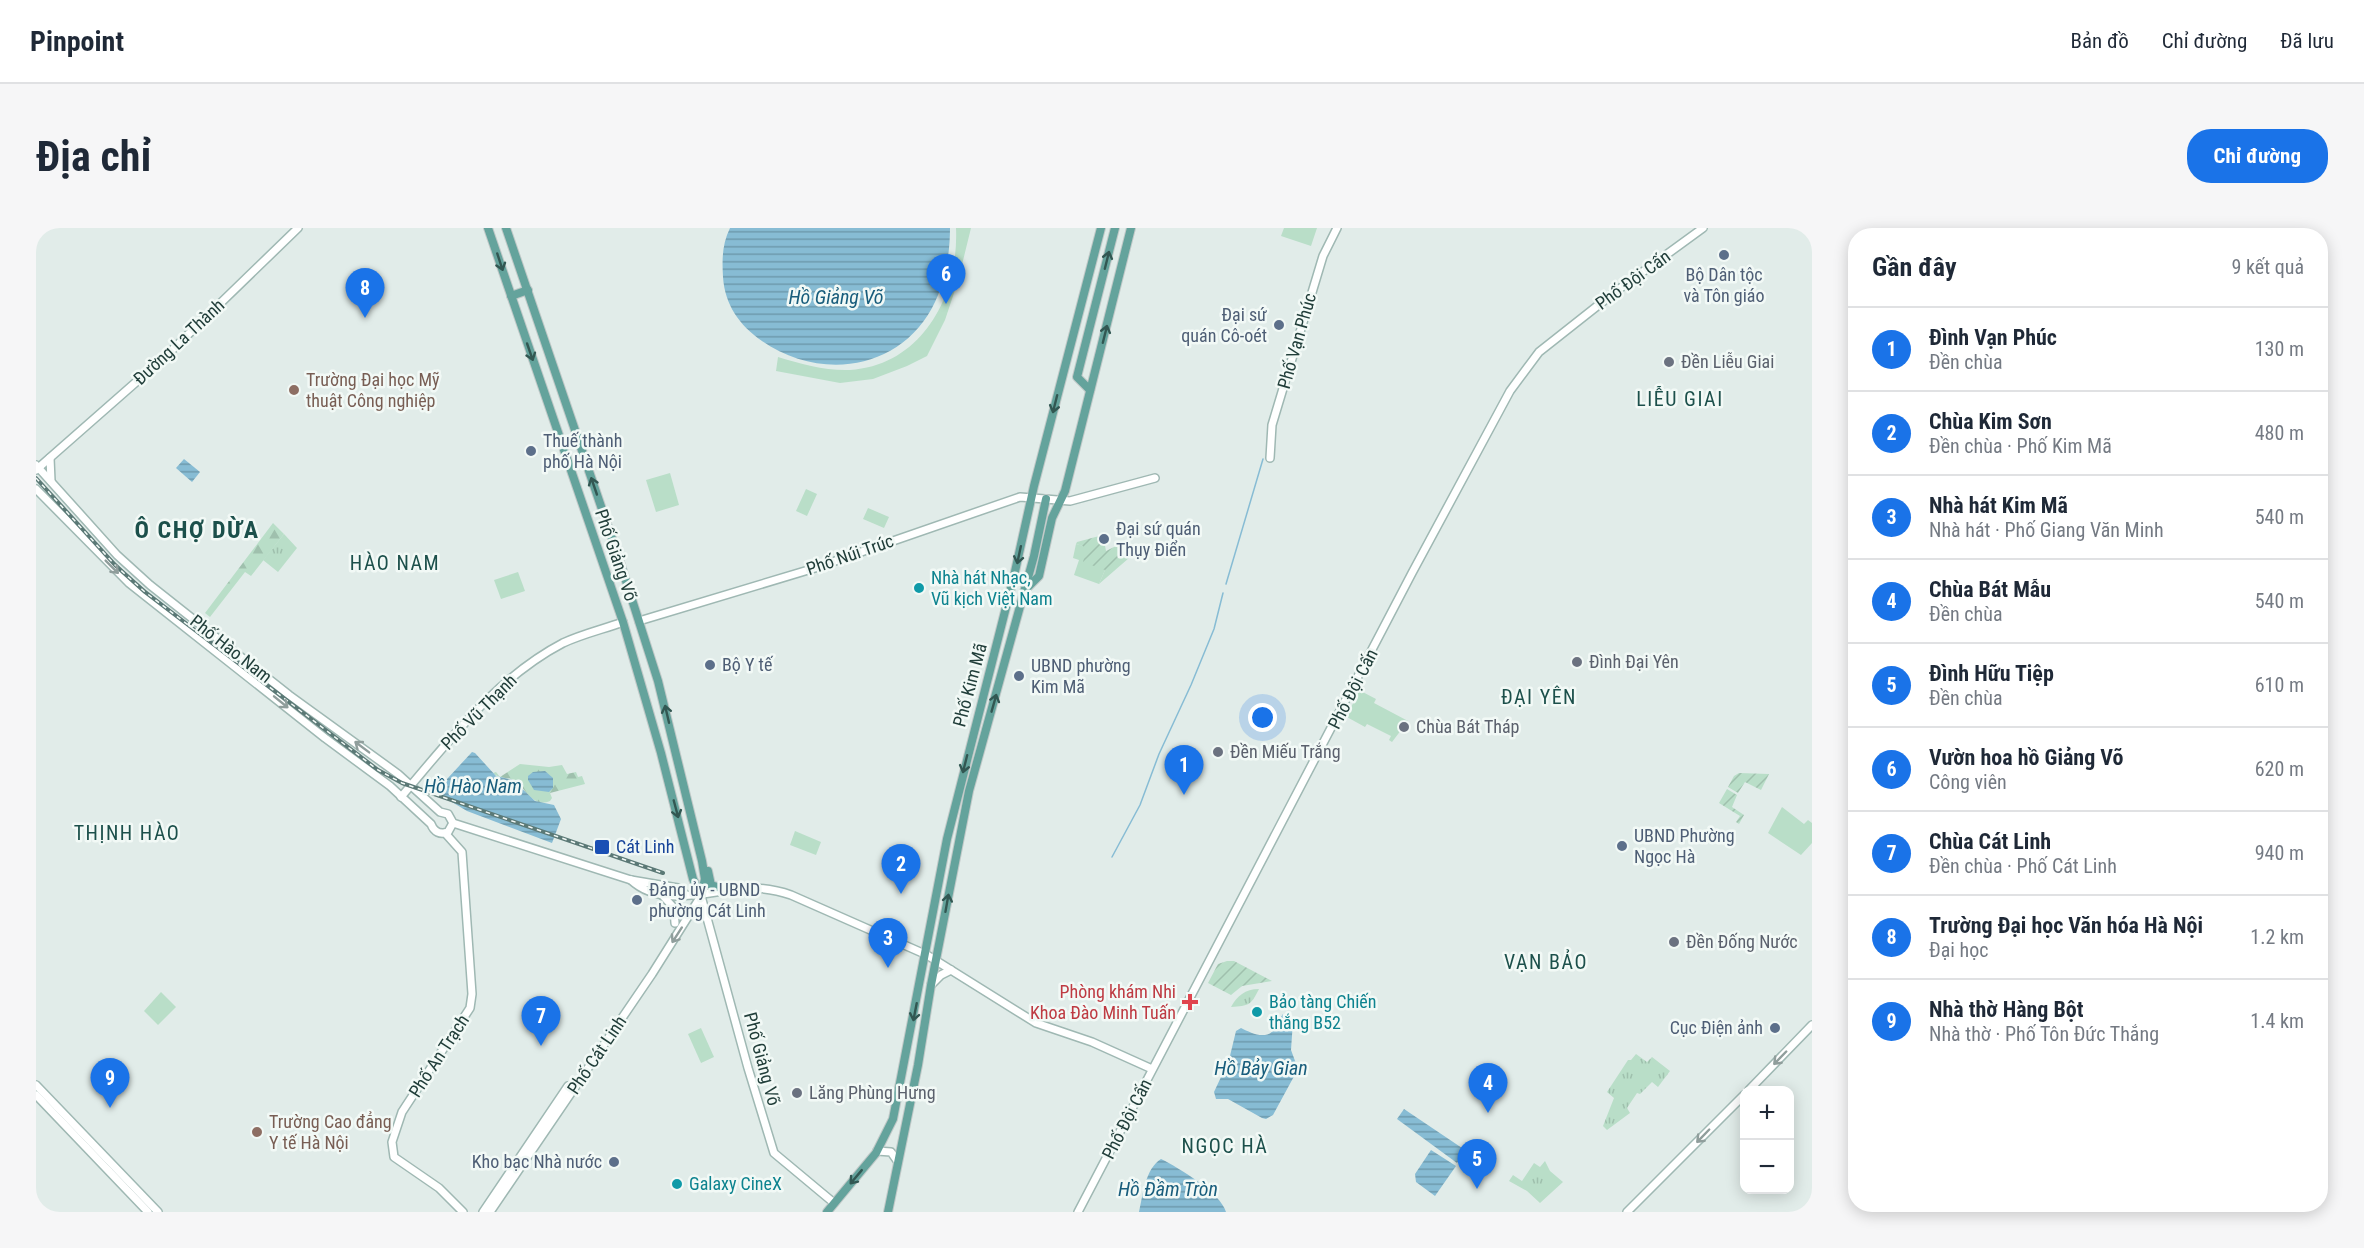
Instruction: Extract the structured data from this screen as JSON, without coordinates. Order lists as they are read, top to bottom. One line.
{"streets":{"main road":["Phố Giảng Võ","Phố Kim Mã"],"street":["Phố Đội Cấn","Phố Vạn Phúc","Đường La Thành","Phố Núi Trúc","Phố Hào Nam","Phố Vũ Thạnh","Phố Cát Linh","Phố An Trạch"]},"crossings":[["Đường La Thành","Phố Hào Nam"],["Phố Giảng Võ","Phố Núi Trúc"],["Phố Giảng Võ","Phố Hào Nam"],["Phố Giảng Võ","Phố Kim Mã"],["Phố Giảng Võ","Phố Vũ Thạnh"],["Phố Giảng Võ","Phố Cát Linh"],["Phố Núi Trúc","Phố Kim Mã"],["Phố Hào Nam","Phố Vũ Thạnh"],["Phố Hào Nam","Phố Cát Linh"],["Phố Hào Nam","Phố An Trạch"]],"one_way":["Phố Cát Linh"],"districts":["LIỄU GIAI","Ô CHỢ DỪA","HÀO NAM","ĐẠI YÊN","THỊNH HÀO","VẠN BẢO","NGỌC HÀ"],"water":["Hồ Giảng Võ","Hồ Hào Nam","Hồ Bảy Gian","Hồ Đầm Tròn"],"places":{"other":["Bộ Dân tộc và Tôn giáo","Đại sứ quán Cô-oét","Đền Liễu Giai","Trường Đại học Mỹ thuật Công nghiệp","Thuế thành phố Hà Nội","Đại sứ quán Thụy Điển","Nhà hát Nhạc, Vũ kịch Việt Nam","Đình Đại Yên","Bộ Y tế","UBND phường Kim Mã","Chùa Bát Tháp","Đền Miếu Trắng","UBND Phường Ngọc Hà","Đảng ủy - UBND phường Cát Linh","Đền Đống Nước","Bảo tàng Chiến thắng B52","Cục Điện ảnh","Lăng Phùng Hưng","Trường Cao đẳng Y tế Hà Nội","Kho bạc Nhà nước","Galaxy CineX"],"transit":["Cát Linh"],"health":["Phòng khám Nhi Khoa Đào Minh Tuấn"]},"page":{"header":"Pinpoint","nav":["Bản đồ","Chỉ đường","Đã lưu"],"buttons":"Chỉ đường","title":"Địa chỉ","heading":["Gần đây","9 kết quả"],"pins":["6","8","1","2","3","7","9","4","5"],"list":[{"mark":"1","name":"Đình Vạn Phúc","note":"Đền chùa","value":"130 m"},{"mark":"2","name":"Chùa Kim Sơn","note":"Đền chùa · Phố Kim Mã","value":"480 m"},{"mark":"3","name":"Nhà hát Kim Mã","note":"Nhà hát · Phố Giang Văn Minh","value":"540 m"},{"mark":"4","name":"Chùa Bát Mẫu","note":"Đền chùa","value":"540 m"},{"mark":"5","name":"Đình Hữu Tiệp","note":"Đền chùa","value":"610 m"},{"mark":"6","name":"Vườn hoa hồ Giảng Võ","note":"Công viên","value":"620 m"},{"mark":"7","name":"Chùa Cát Linh","note":"Đền chùa · Phố Cát Linh","value":"940 m"},{"mark":"8","name":"Trường Đại học Văn hóa Hà Nội","note":"Đại học","value":"1.2 km"},{"mark":"9","name":"Nhà thờ Hàng Bột","note":"Nhà thờ · Phố Tôn Đức Thắng","value":"1.4 km"}],"map_buttons":["+","−"]}}
